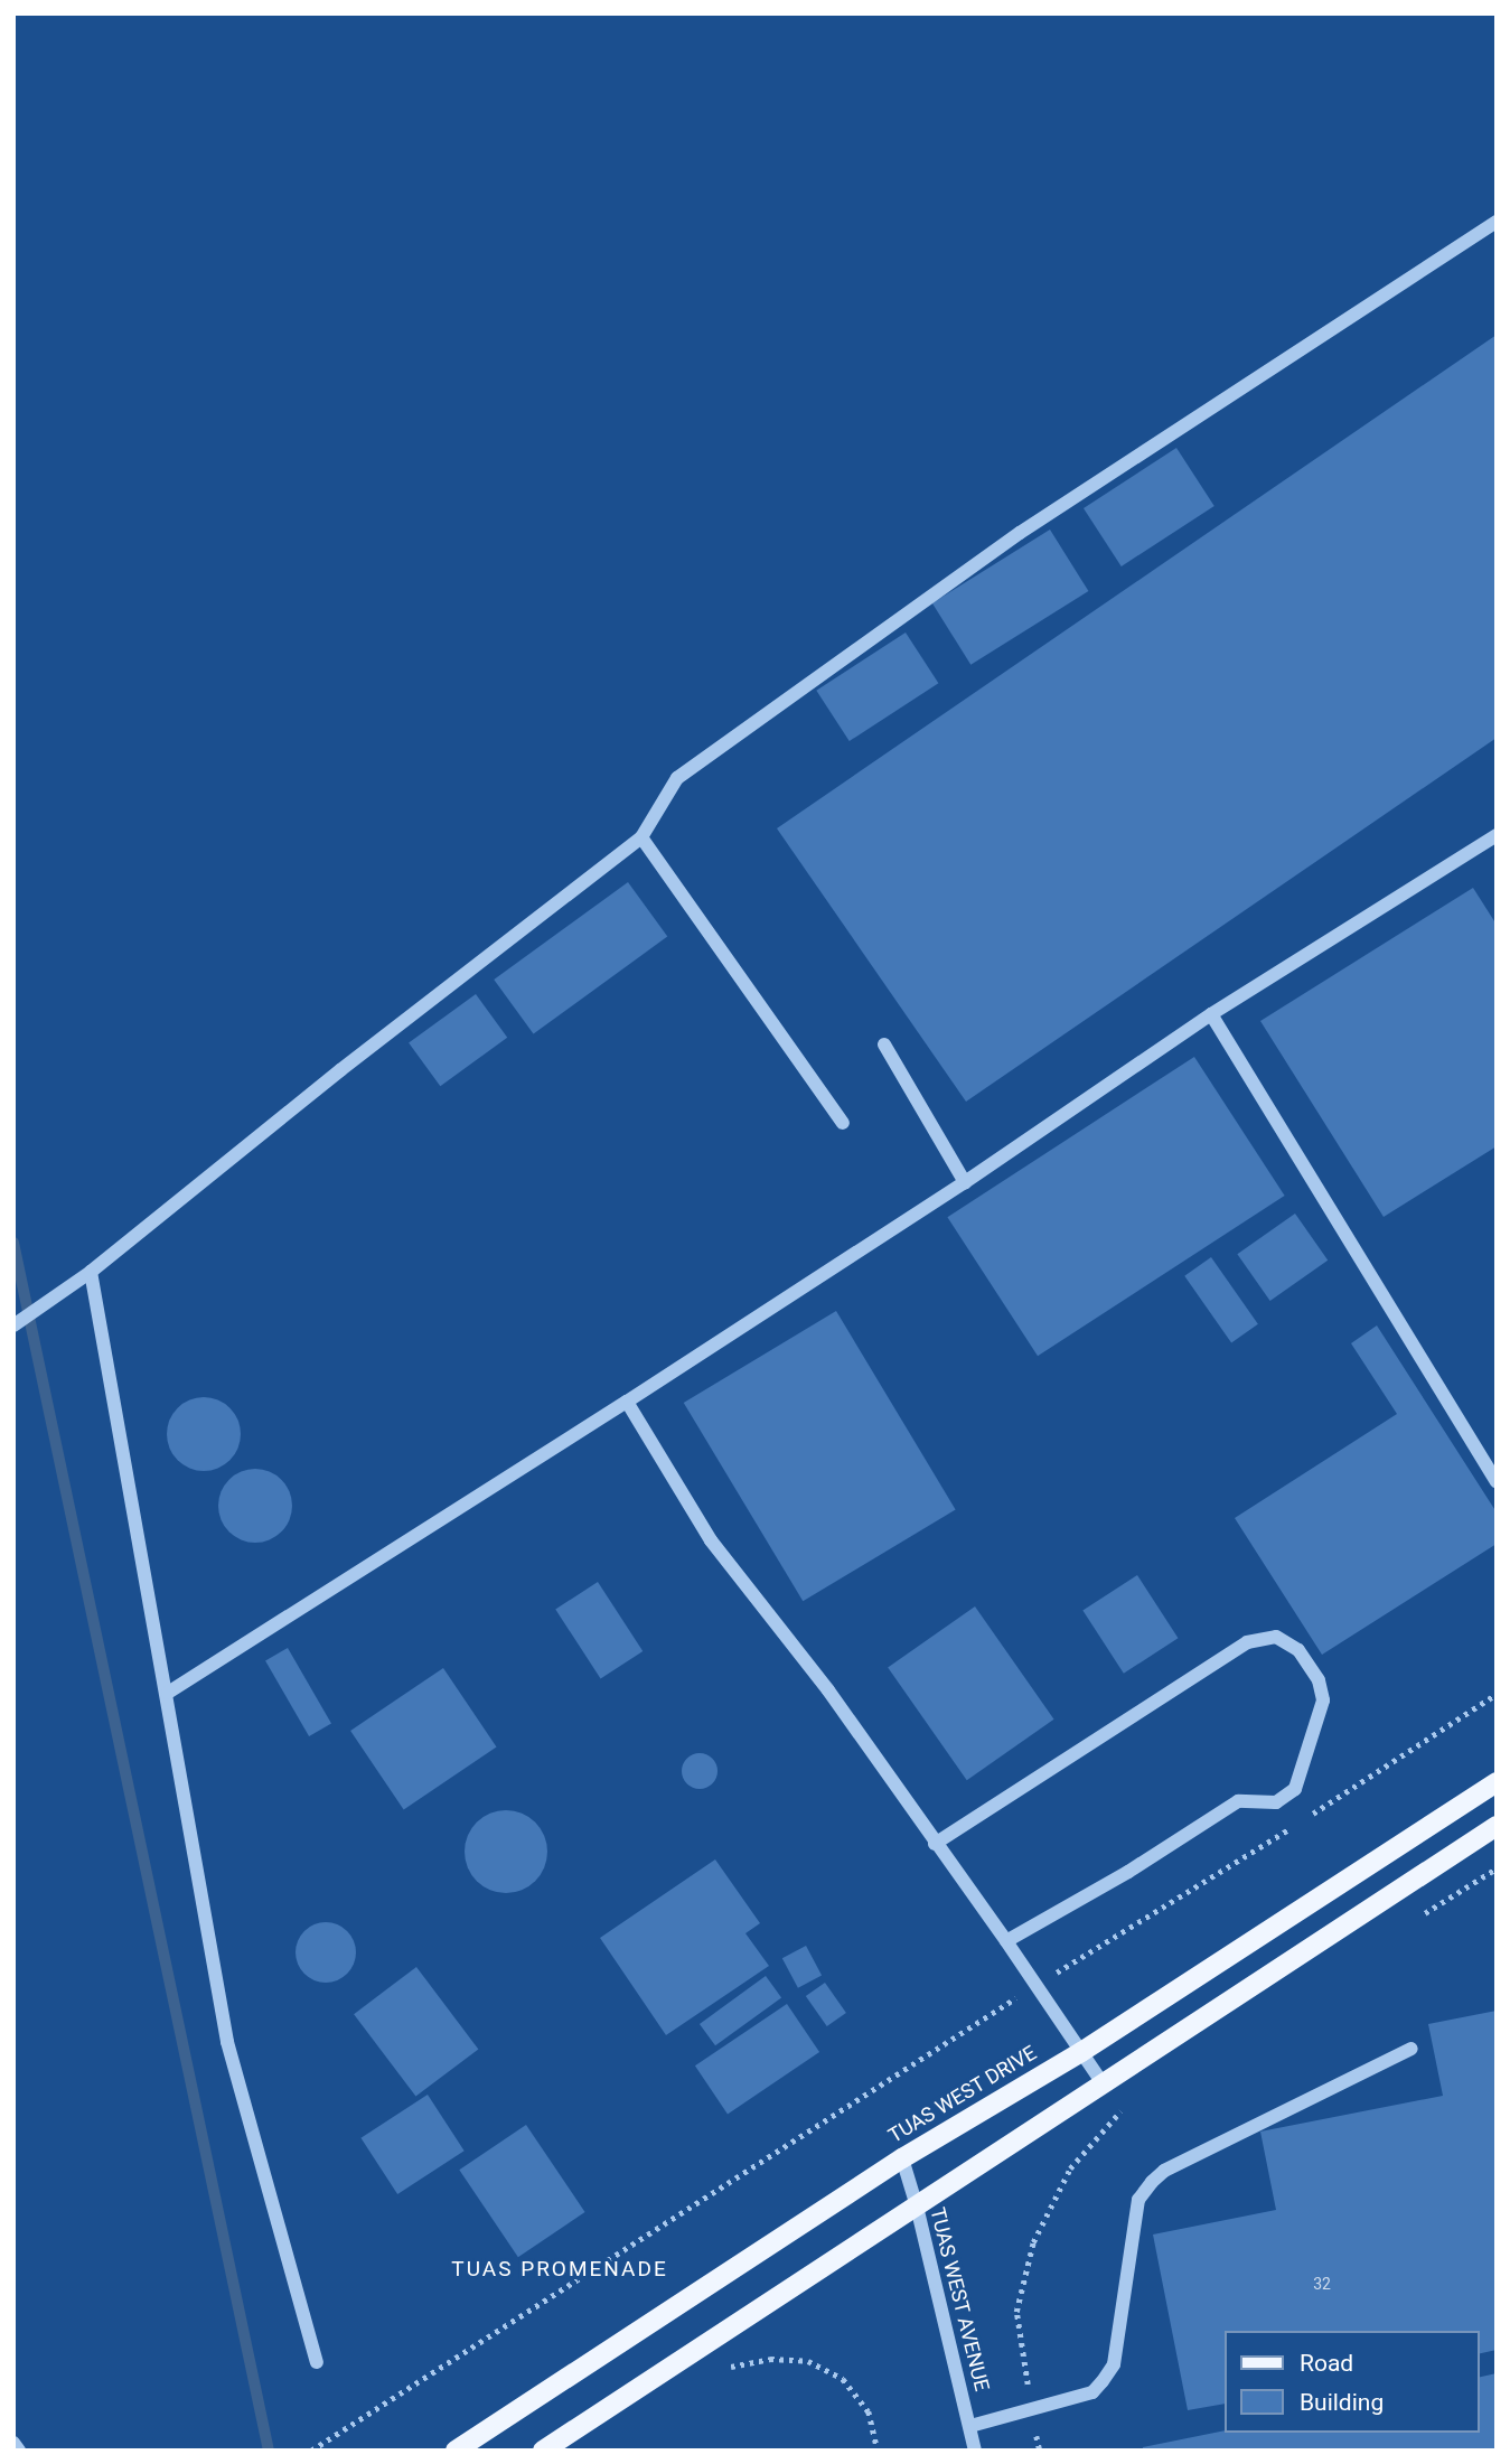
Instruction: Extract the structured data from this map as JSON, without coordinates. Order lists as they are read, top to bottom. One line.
{"streets":{"main road":["TUAS WEST DRIVE"],"street":["TUAS WEST AVENUE"]},"crossings":[["TUAS WEST DRIVE","TUAS WEST AVENUE"]],"districts":["TUAS PROMENADE"],"house_numbers":["32"],"legend":["Road","Building"]}
